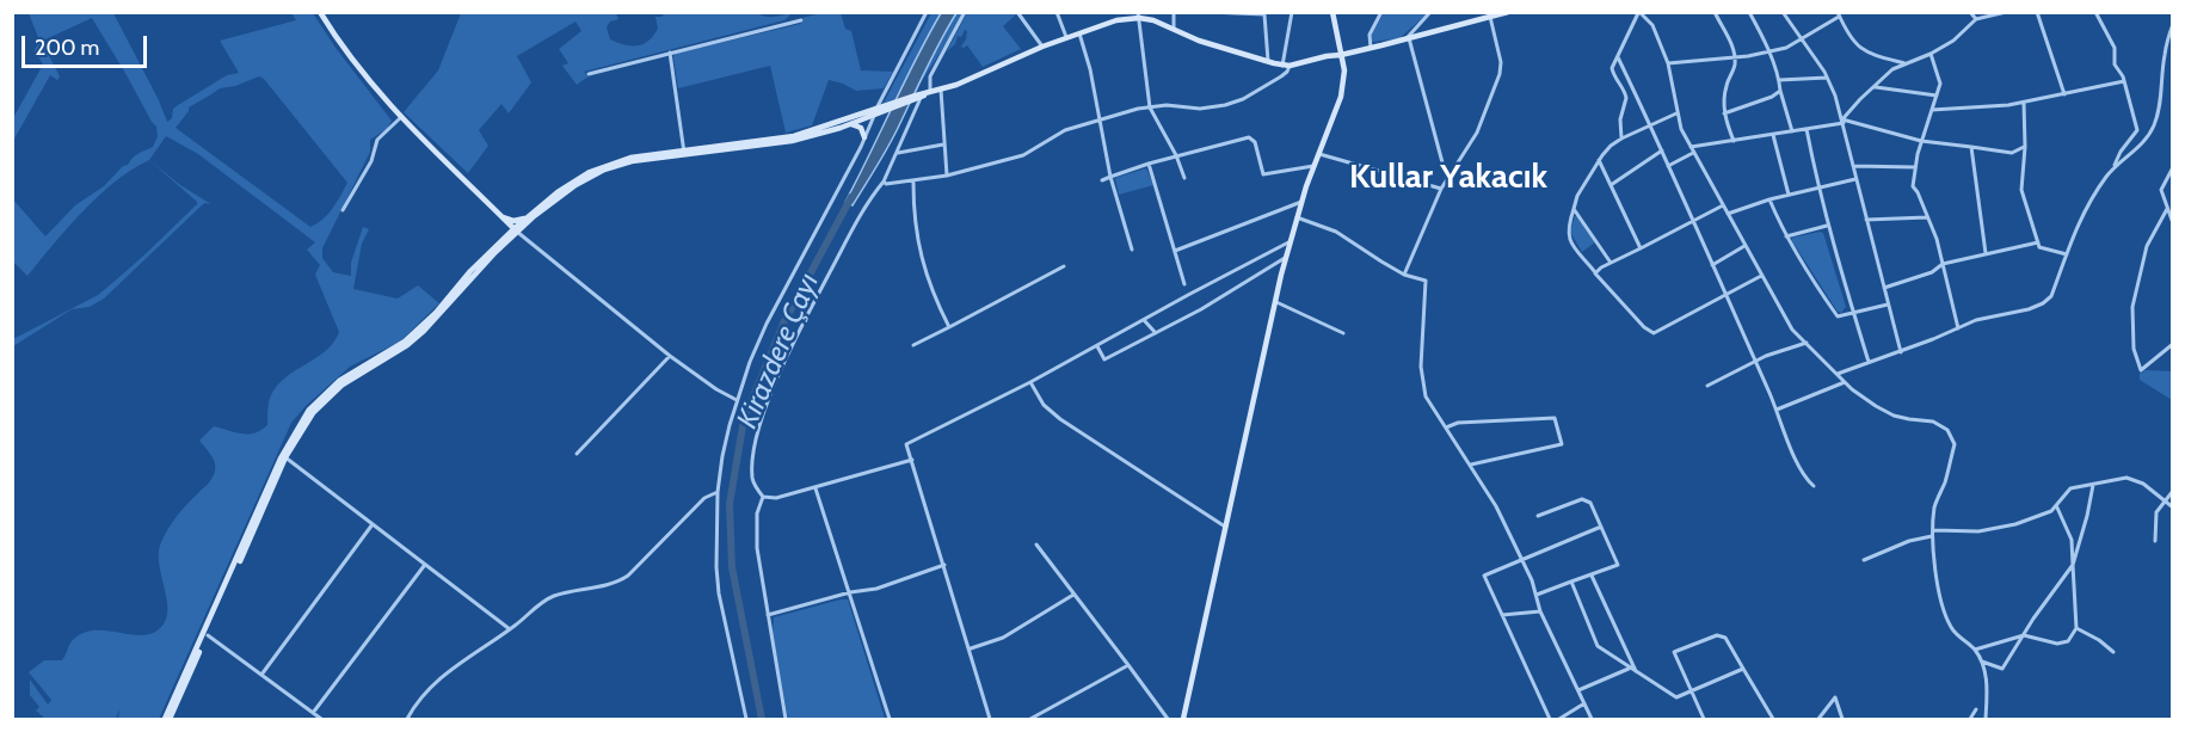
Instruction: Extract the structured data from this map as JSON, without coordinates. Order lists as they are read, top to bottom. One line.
{"districts":["Kullar Yakacık"],"water":["Kirazdere Çayı"],"scale_bar":"200 m"}
